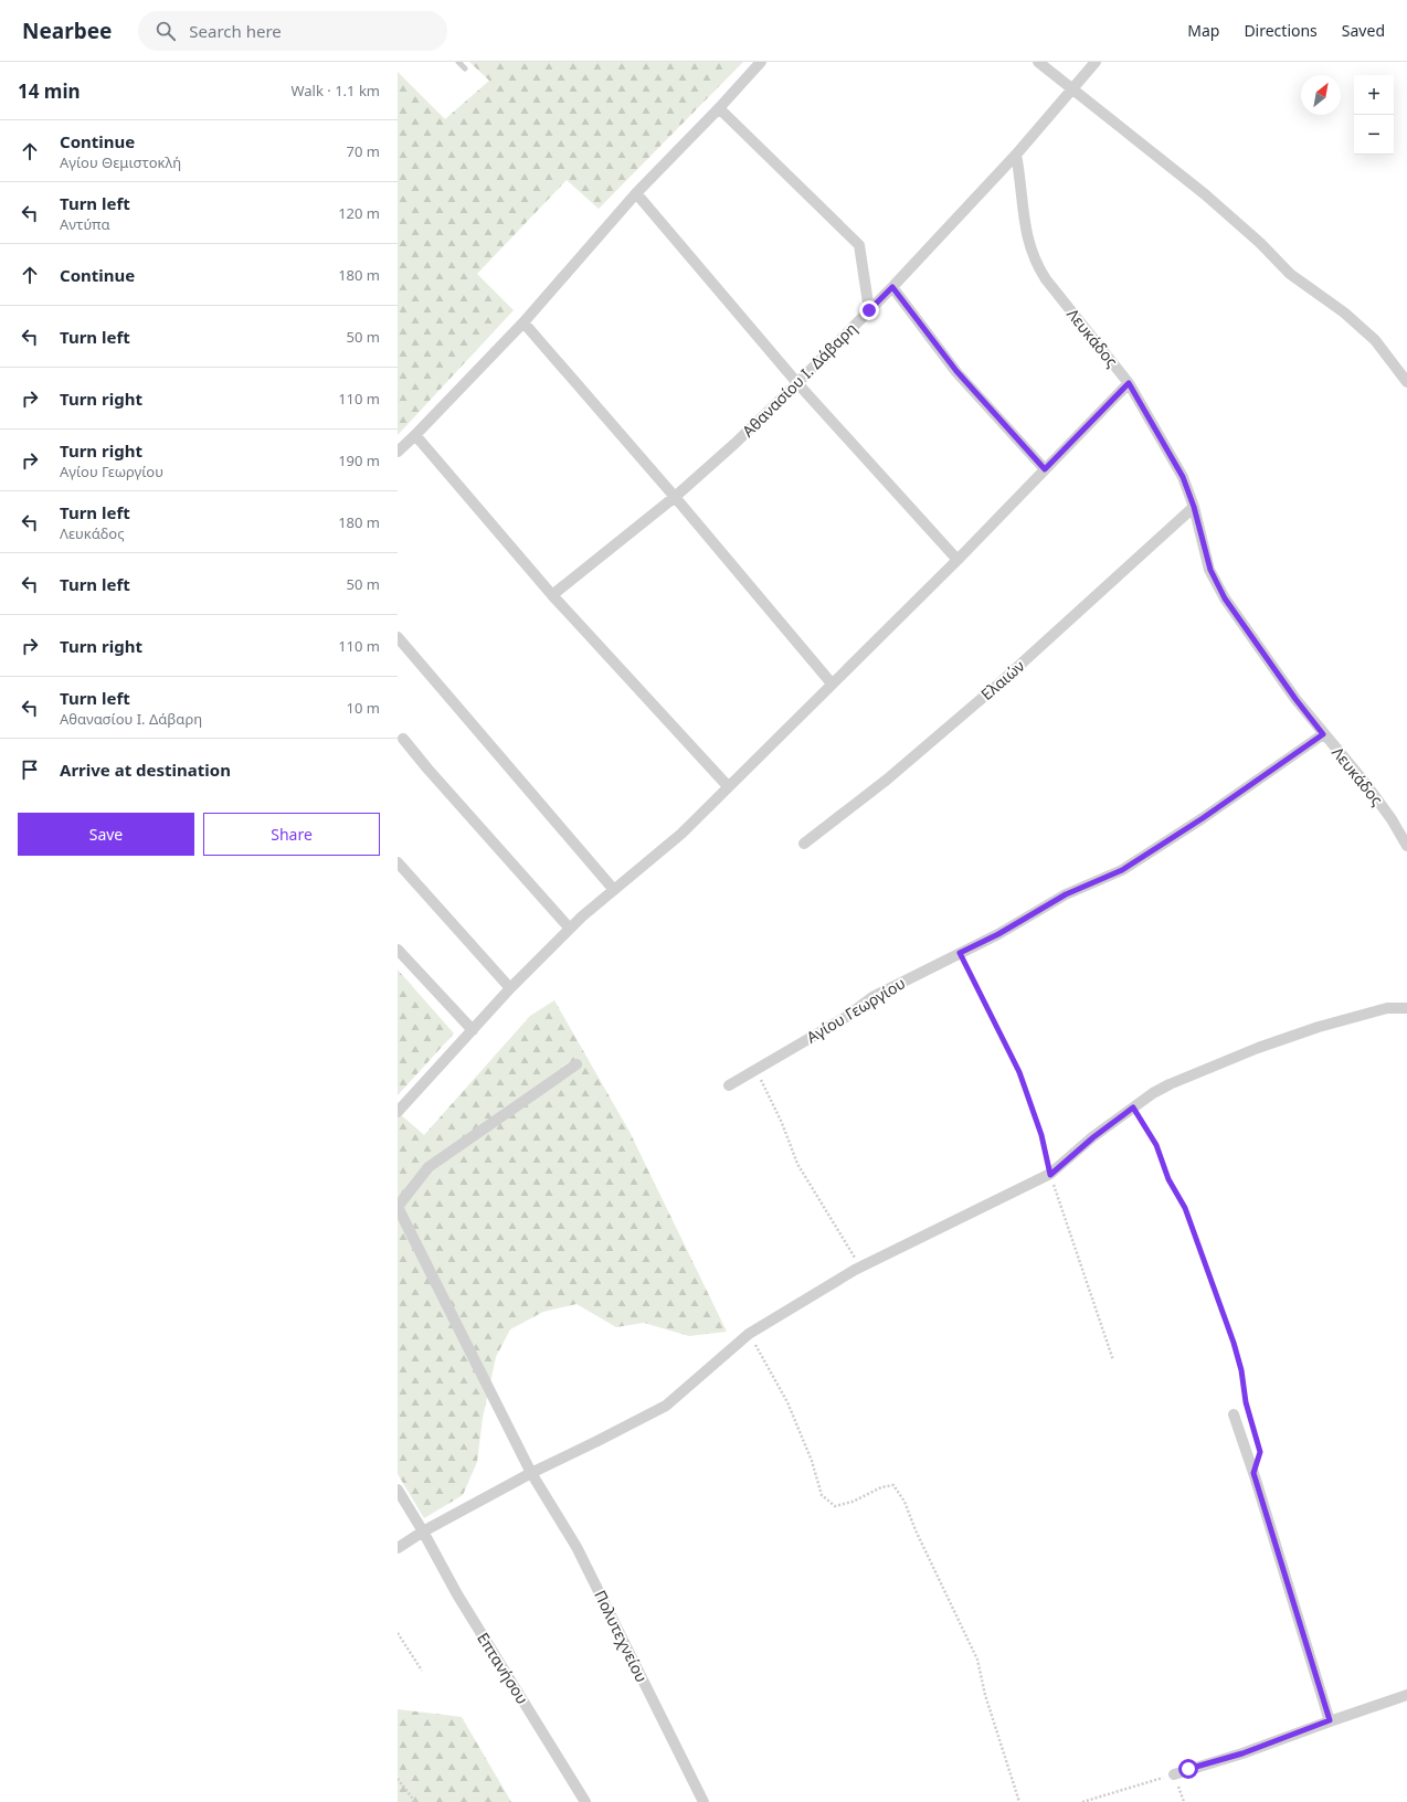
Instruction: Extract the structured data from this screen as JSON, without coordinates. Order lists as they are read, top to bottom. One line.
{"streets":{"street":["Λευκάδος","Αθανασίου Ι. Δάβαρη","Ελαιών","Αγίου Γεωργίου","Πολυτεχνείου","Επτανήσου"]},"crossings":[["Λευκάδος","Αθανασίου Ι. Δάβαρη"],["Λευκάδος","Ελαιών"],["Λευκάδος","Αγίου Γεωργίου"]],"north":"top right","page":{"header":"Nearbee","search":"Search here","nav":["Map","Directions","Saved"],"heading":["14 min","Walk · 1.1 km"],"map_buttons":["+","−"],"list":[["Continue","Αγίου Θεμιστοκλή","70 m"],["Turn left","Αντύπα","120 m"],["Continue","180 m"],["Turn left","50 m"],["Turn right","110 m"],["Turn right","Αγίου Γεωργίου","190 m"],["Turn left","Λευκάδος","180 m"],["Turn left","50 m"],["Turn right","110 m"],["Turn left","Αθανασίου Ι. Δάβαρη","10 m"],"Arrive at destination"],"buttons":["Save","Share"]}}
